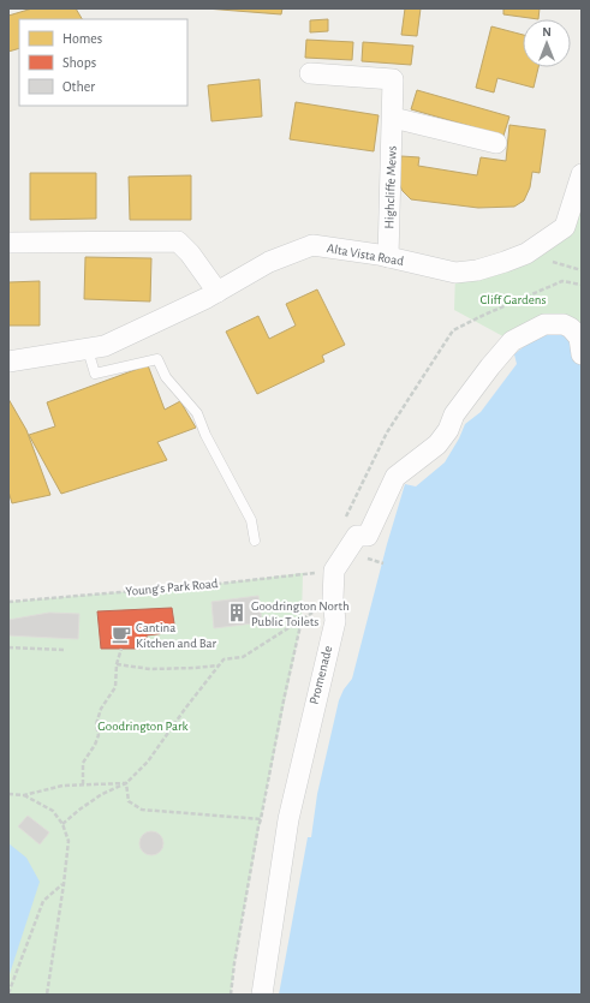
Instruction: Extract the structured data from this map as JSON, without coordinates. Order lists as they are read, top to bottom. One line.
{"streets":{"street":["Highcliffe Mews","Alta Vista Road","Promenade"],"path":["Young's Park Road"]},"crossings":[["Highcliffe Mews","Alta Vista Road"],["Young's Park Road","Promenade"]],"parks":["Cliff Gardens","Goodrington Park"],"places":{"building":["Goodrington North Public Toilets"],"cafe":["Cantina Kitchen and Bar"]},"legend":["Homes","Shops","Other"],"north":"top"}
